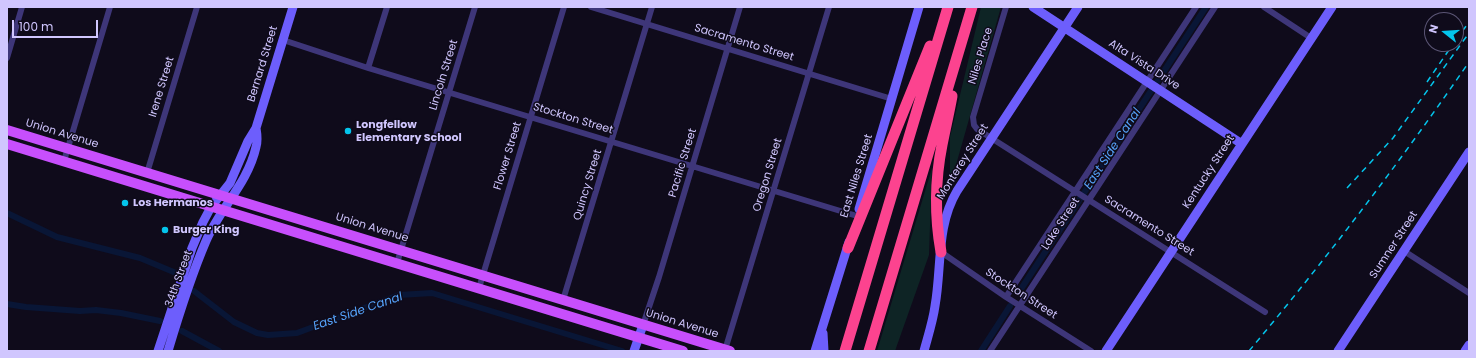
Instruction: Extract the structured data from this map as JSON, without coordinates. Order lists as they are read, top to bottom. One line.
{"streets":{"main road":["Union Avenue"],"street":["Sacramento Street","Niles Place","Bernard Street","Alta Vista Drive","Lincoln Street","Irene Street","Stockton Street","Flower Street","Monterey Street","Pacific Street","Kentucky Street","Oregon Street","East Niles Street","Quincy Street","Lake Street","Sumner Street","34th Street"]},"crossings":[["Sacramento Street","Niles Place"],["Sacramento Street","Monterey Street"],["Sacramento Street","Pacific Street"],["Sacramento Street","Kentucky Street"],["Sacramento Street","Oregon Street"],["Sacramento Street","East Niles Street"],["Sacramento Street","Quincy Street"],["Sacramento Street","Lake Street"],["Bernard Street","Stockton Street"],["Bernard Street","Union Avenue"],["Bernard Street","34th Street"],["Alta Vista Drive","Monterey Street"],["Alta Vista Drive","Kentucky Street"],["Alta Vista Drive","Lake Street"],["Lincoln Street","Stockton Street"],["Lincoln Street","Union Avenue"],["Irene Street","Union Avenue"],["Stockton Street","Flower Street"],["Stockton Street","Monterey Street"],["Stockton Street","Pacific Street"],["Stockton Street","Oregon Street"],["Stockton Street","East Niles Street"],["Stockton Street","Quincy Street"],["Stockton Street","Lake Street"],["Union Avenue","Flower Street"],["Union Avenue","Pacific Street"],["Union Avenue","Oregon Street"],["Union Avenue","Quincy Street"],["Union Avenue","34th Street"]],"water":["East Side Canal"],"places":["Longfellow Elementary School","Los Hermanos","Burger King"],"scale_bar":"100 m","north":"left"}
